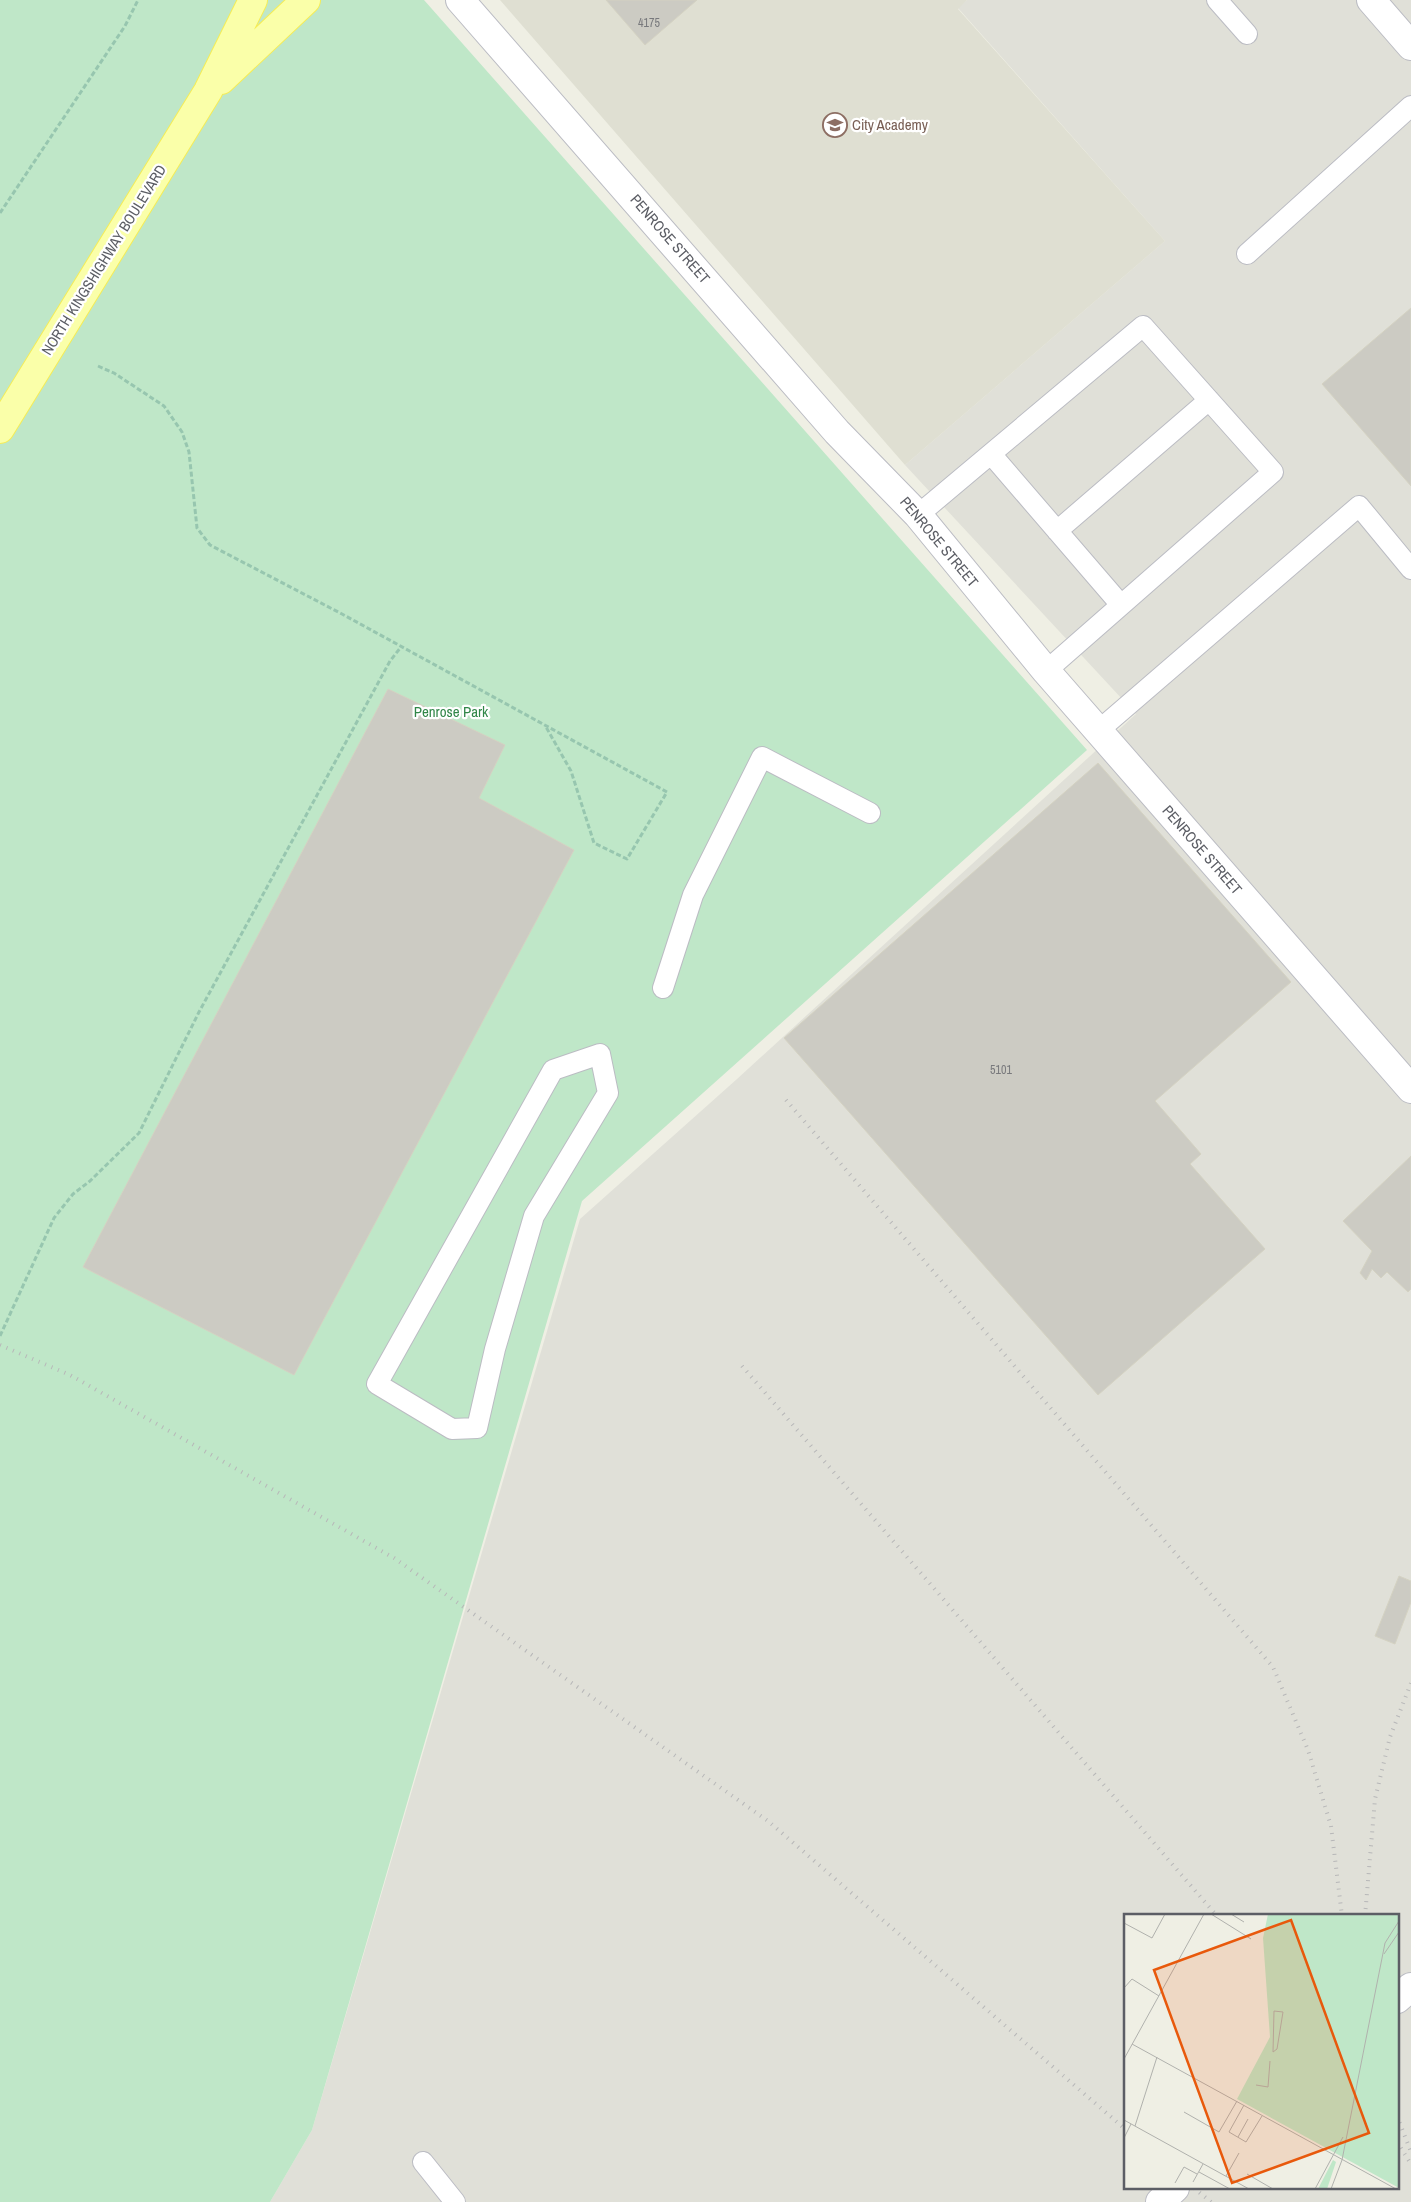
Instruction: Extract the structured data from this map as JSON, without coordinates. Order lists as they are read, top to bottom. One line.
{"streets":{"main road":["NORTH KINGSHIGHWAY BOULEVARD"],"street":["PENROSE STREET"]},"parks":["Penrose Park"],"places":{"school or university":["City Academy"]},"house_numbers":["4175","5101"]}
